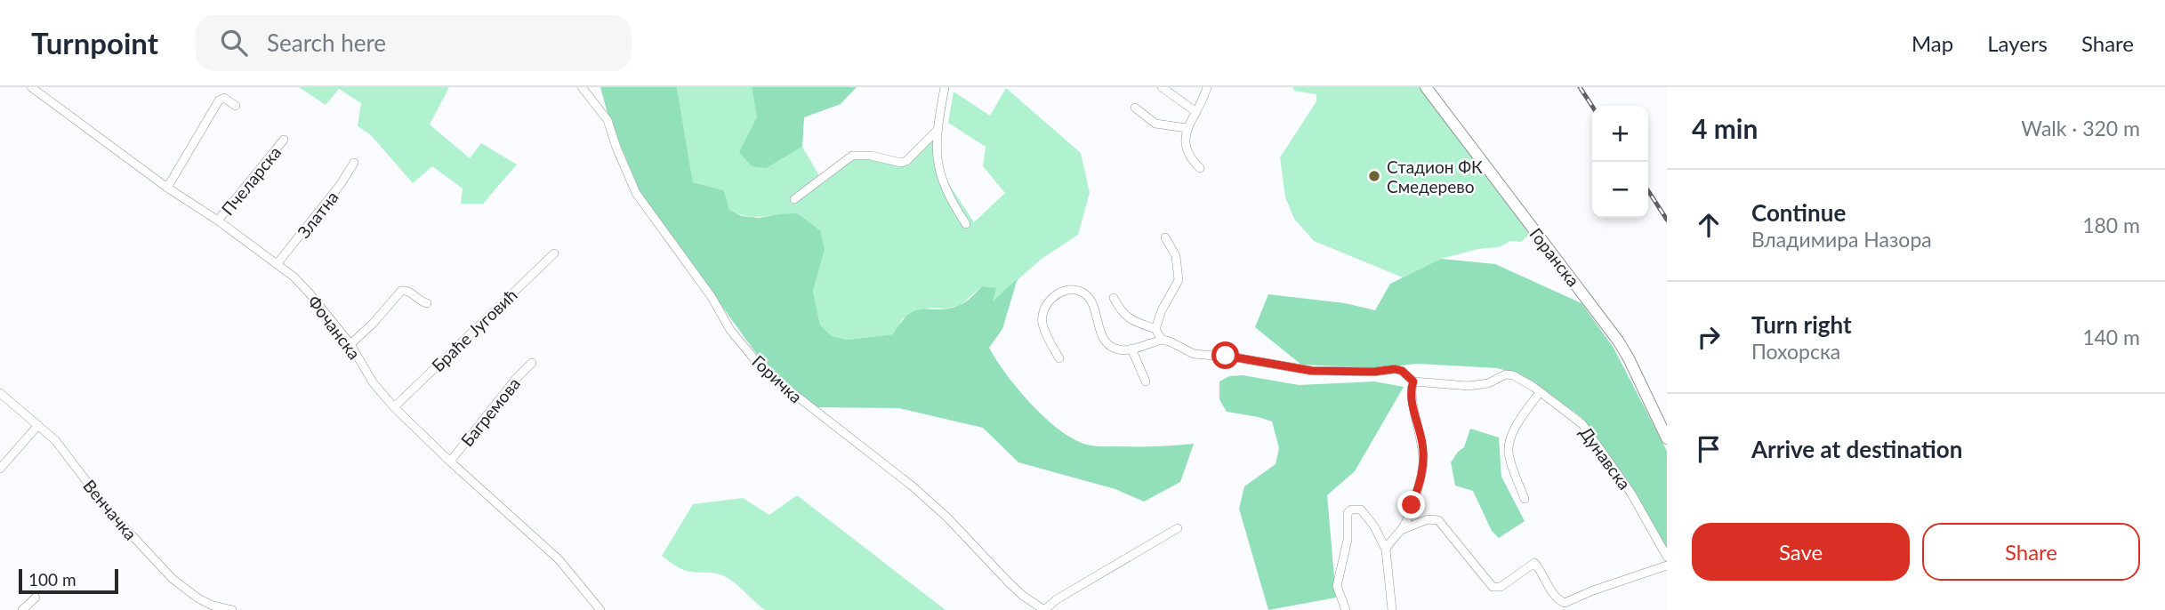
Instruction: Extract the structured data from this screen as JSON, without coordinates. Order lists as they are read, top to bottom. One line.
{"streets":{"main road":["Горанска"],"street":["Пчеларска","Златна","Фочанска","Браће Југовић","Горичка","Багремова","Дунавска","Венчачка"]},"crossings":[["Пчеларска","Фочанска"],["Златна","Фочанска"],["Фочанска","Браће Југовић"],["Фочанска","Багремова"]],"places":["Стадион ФК Смедерево"],"scale_bar":"100 m","page":{"header":"Turnpoint","search":"Search here","nav":["Map","Layers","Share"],"heading":["4 min","Walk · 320 m"],"map_buttons":["+","−"],"list":[["Continue","Владимира Назора","180 m"],["Turn right","Похорска","140 m"],"Arrive at destination"],"buttons":["Save","Share"],"scale":"100 m"}}
